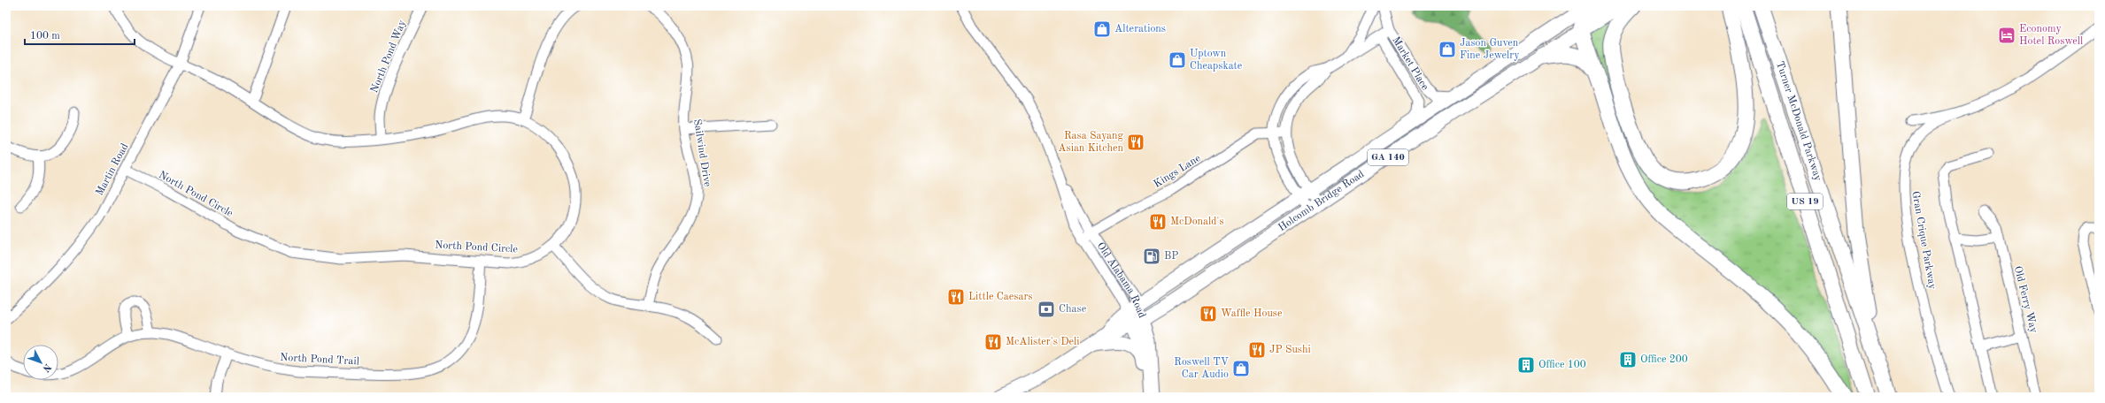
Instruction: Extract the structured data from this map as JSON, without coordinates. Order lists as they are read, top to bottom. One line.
{"streets":{"highway":["Turner McDonald Parkway","US 19"],"main road":["GA 140","Holcomb Bridge Road","Old Alabama Road"],"street":["North Pond Way","Market Place","Sailwind Drive","Martin Road","Kings Lane","North Pond Circle","Gran Crique Parkway","Old Ferry Way","North Pond Trail"]},"crossings":[["North Pond Way","North Pond Circle"],["Market Place","Holcomb Bridge Road"],["Martin Road","North Pond Circle"],["Kings Lane","Old Alabama Road"],["North Pond Circle","North Pond Trail"],["Holcomb Bridge Road","Old Alabama Road"]],"places":{"shop":["Alterations","Jason Guven Fine Jewelry","Uptown Cheapskate","Roswell TV Car Audio"],"hotel":["Economy Hotel Roswell"],"restaurant":["Rasa Sayang Asian Kitchen","McDonald's","Little Caesars","Waffle House","McAlister's Deli","JP Sushi"],"fuel station":["BP"],"bank":["Chase"],"building":["Office 200","Office 100"]},"scale_bar":"100 m","north":"bottom right"}
